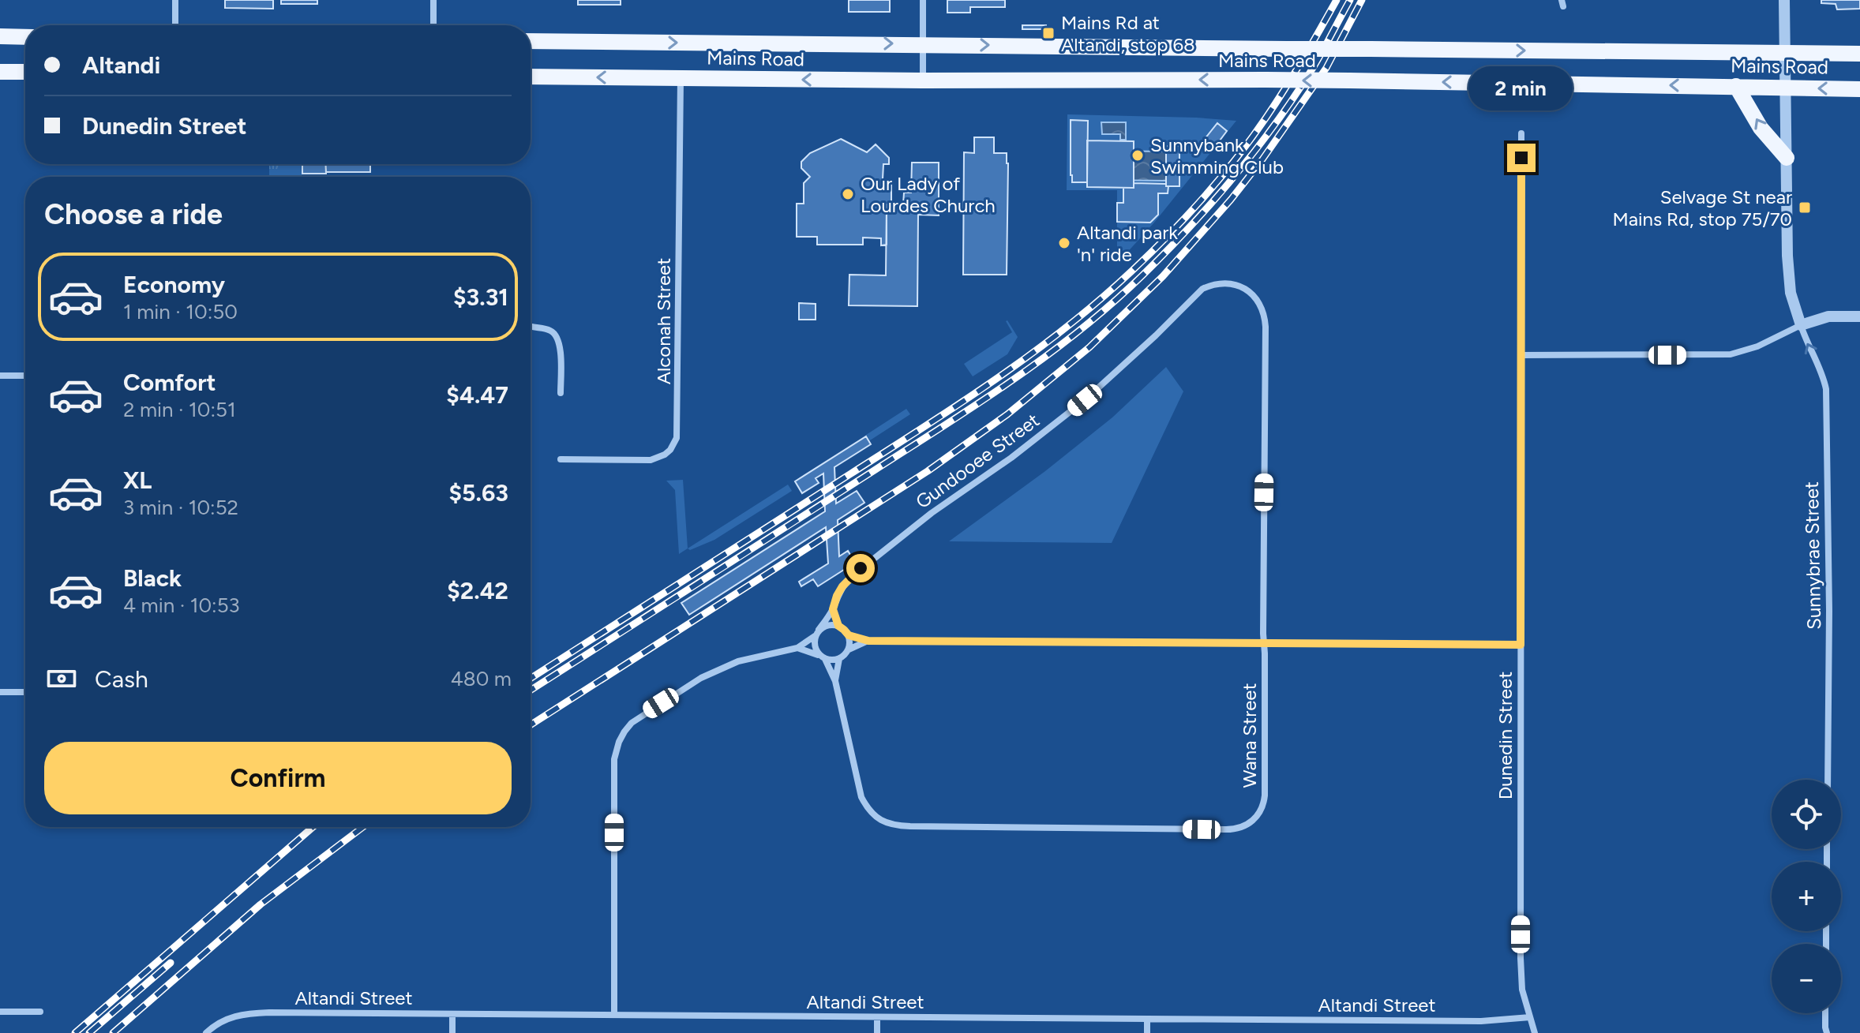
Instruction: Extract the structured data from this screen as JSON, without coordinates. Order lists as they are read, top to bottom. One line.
{"streets":{"main road":["Mains Road"],"street":["Alconah Street","Gundooee Street","Sunnybrae Street","Wana Street","Dunedin Street","Altandi Street"]},"crossings":[["Mains Road","Alconah Street"],["Gundooee Street","Wana Street"],["Gundooee Street","Altandi Street"],["Dunedin Street","Altandi Street"]],"one_way":["Sunnybrae Street"],"places":{"transit":["Mains Rd at Altandi, stop 68","Selvage St near Mains Rd, stop 75/70"],"other":["Sunnybank Swimming Club","Our Lady of Lourdes Church","Altandi park 'n' ride"]},"page":{"banner":["Altandi","Dunedin Street"],"bubble":"2 min","heading":"Choose a ride","list":[{"name":"Economy","note":"1 min · 10:50","value":"$3.31"},{"name":"Comfort","note":"2 min · 10:51","value":"$4.47"},{"name":"XL","note":"3 min · 10:52","value":"$5.63"},{"name":"Black","note":"4 min · 10:53","value":"$2.42"}],"pay":["Cash","480 m"],"buttons":"Confirm","map_buttons":["+","−"]}}
